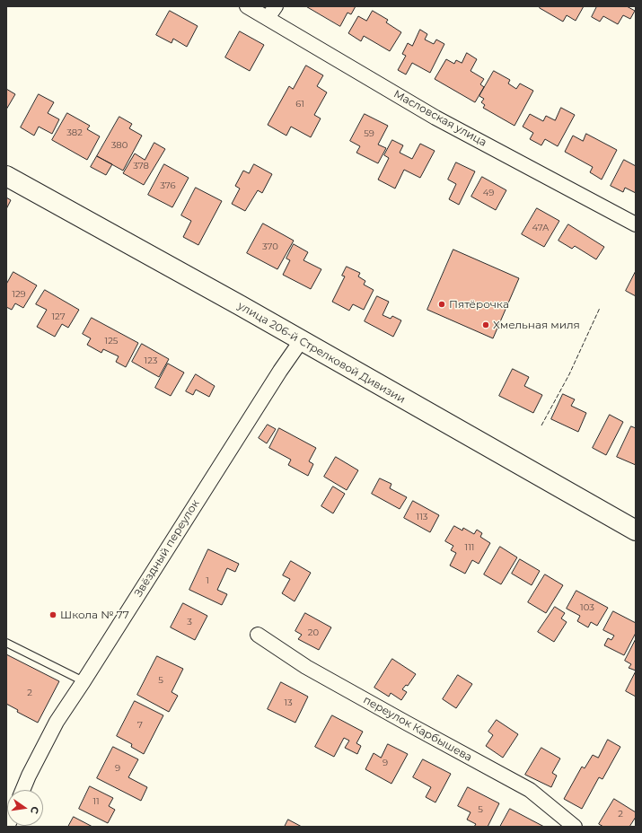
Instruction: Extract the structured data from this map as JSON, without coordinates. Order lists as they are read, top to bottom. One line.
{"streets":{"main road":["улица 206-й Стрелковой Дивизии"],"street":["Масловская улица","Звёздный переулок","переулок Карбышева"]},"crossings":[["улица 206-й Стрелковой Дивизии","Звёздный переулок"]],"places":["Пятёрочка","Хмельная миля","Школа № 77"],"house_numbers":["61","382","59","380","378","376","49","47А","370","129","127","125","123","113","111","1","103","3","20","5","2","13","7","9","9","11","5","2"],"north":"right"}
